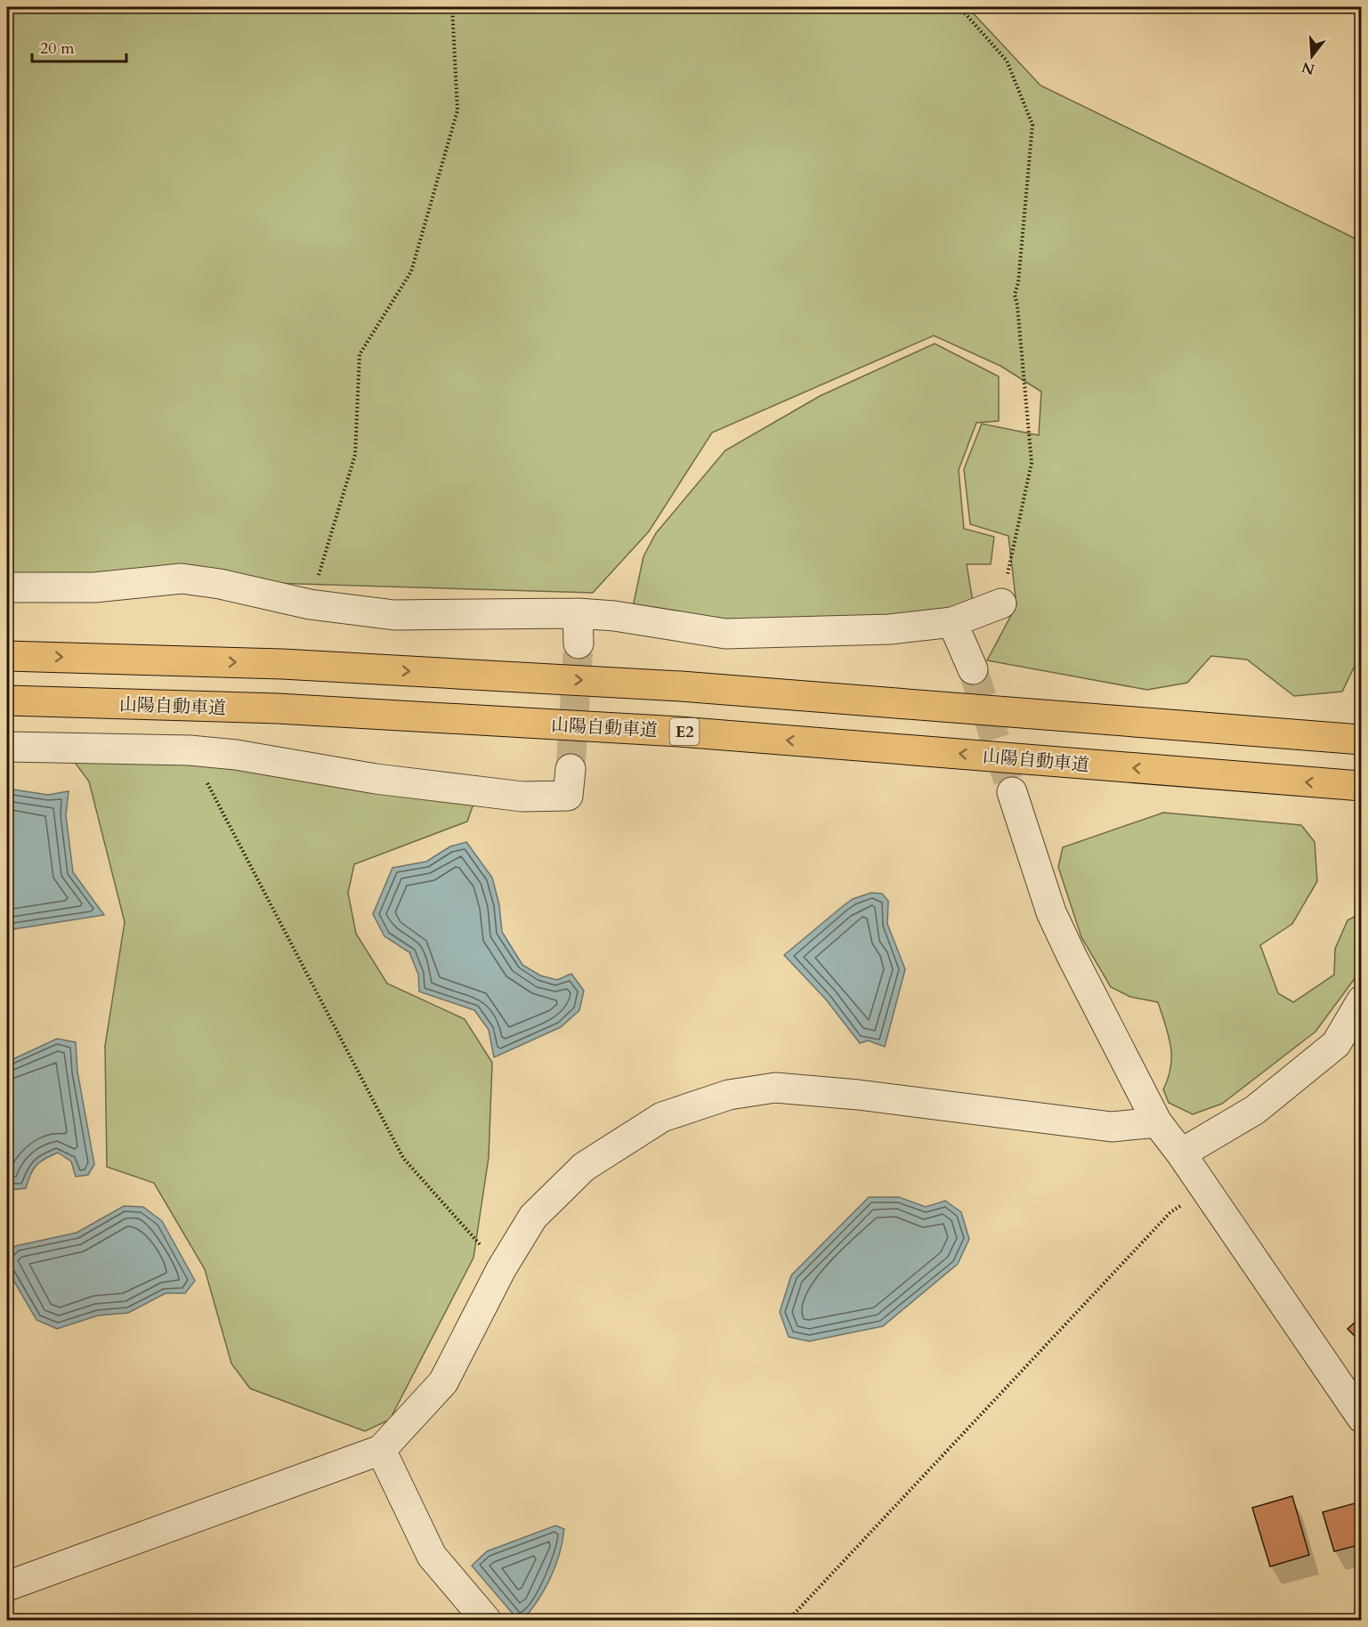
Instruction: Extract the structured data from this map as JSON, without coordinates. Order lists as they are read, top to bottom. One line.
{"streets":{"highway":["山陽自動車道","E2"]},"scale_bar":"20 m","north":"bottom"}
